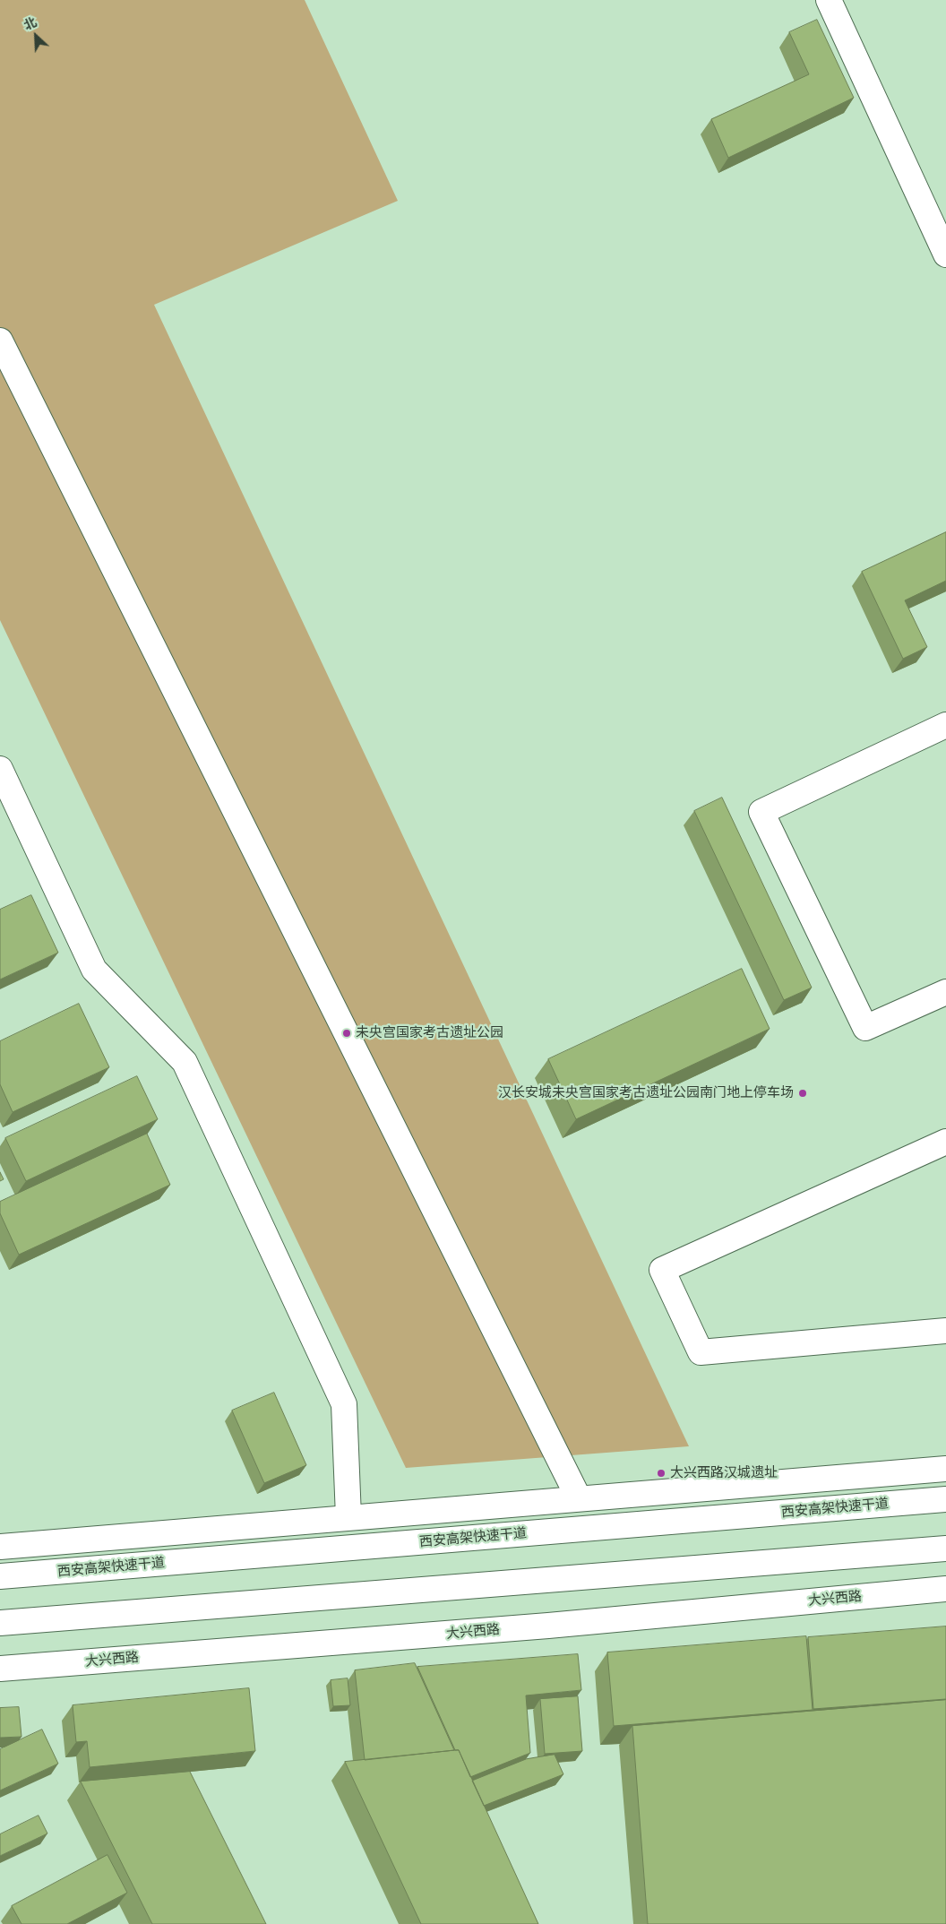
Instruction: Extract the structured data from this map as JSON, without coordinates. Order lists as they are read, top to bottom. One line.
{"streets":{"main road":["西安高架快速干道","大兴西路"]},"places":["未央宫国家考古遗址公园","汉长安城未央宫国家考古遗址公园南门地上停车场","大兴西路汉城遗址"],"north":"top left"}
